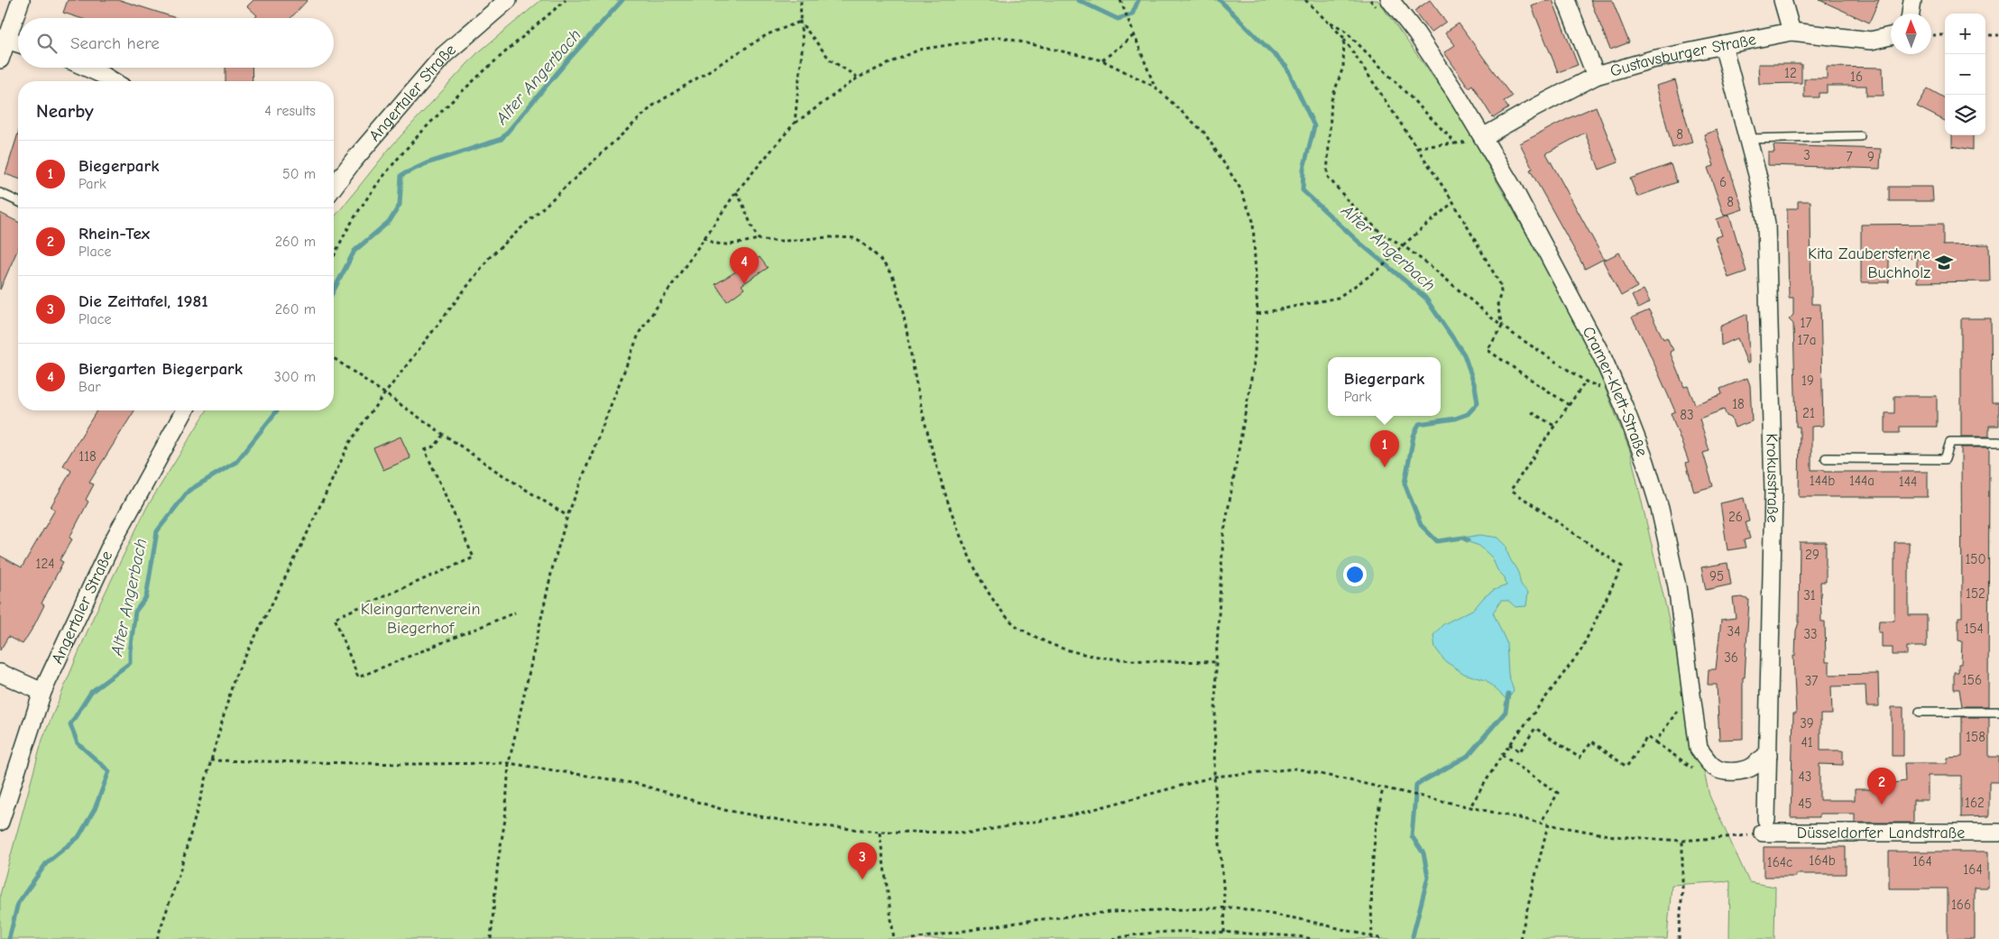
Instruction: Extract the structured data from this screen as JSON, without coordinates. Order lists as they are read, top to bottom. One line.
{"streets":{"street":["Gustavsburger Straße","Angertaler Straße","Cramer-Klett-Straße","Krokusstraße","Düsseldorfer Landstraße"]},"crossings":[["Gustavsburger Straße","Cramer-Klett-Straße"],["Gustavsburger Straße","Krokusstraße"],["Krokusstraße","Düsseldorfer Landstraße"]],"water":["Alter Angerbach"],"parks":["Kleingartenverein Biegerhof"],"places":{"school or university":["Kita Zaubersterne Buchholz"]},"house_numbers":["12","16","8","3","7","9","6","8","17","17a","19","18","21","83","118","144b","144a","144","26","29","150","124","95","152","31","154","34","33","36","156","37","39","158","41","43","162","45","164b","164","164c","164","166"],"north":"top","page":{"map_buttons":["+","−"],"search":"Search here","heading":["Nearby","4 results"],"list":[{"mark":"1","name":"Biegerpark","note":"Park","value":"50 m"},{"mark":"2","name":"Rhein-Tex","note":"Place","value":"260 m"},{"mark":"3","name":"Die Zeittafel, 1981","note":"Place","value":"260 m"},{"mark":"4","name":"Biergarten Biegerpark","note":"Bar","value":"300 m"}],"pins":["4","1","2","3"],"popup":["Biegerpark","Park"]}}
